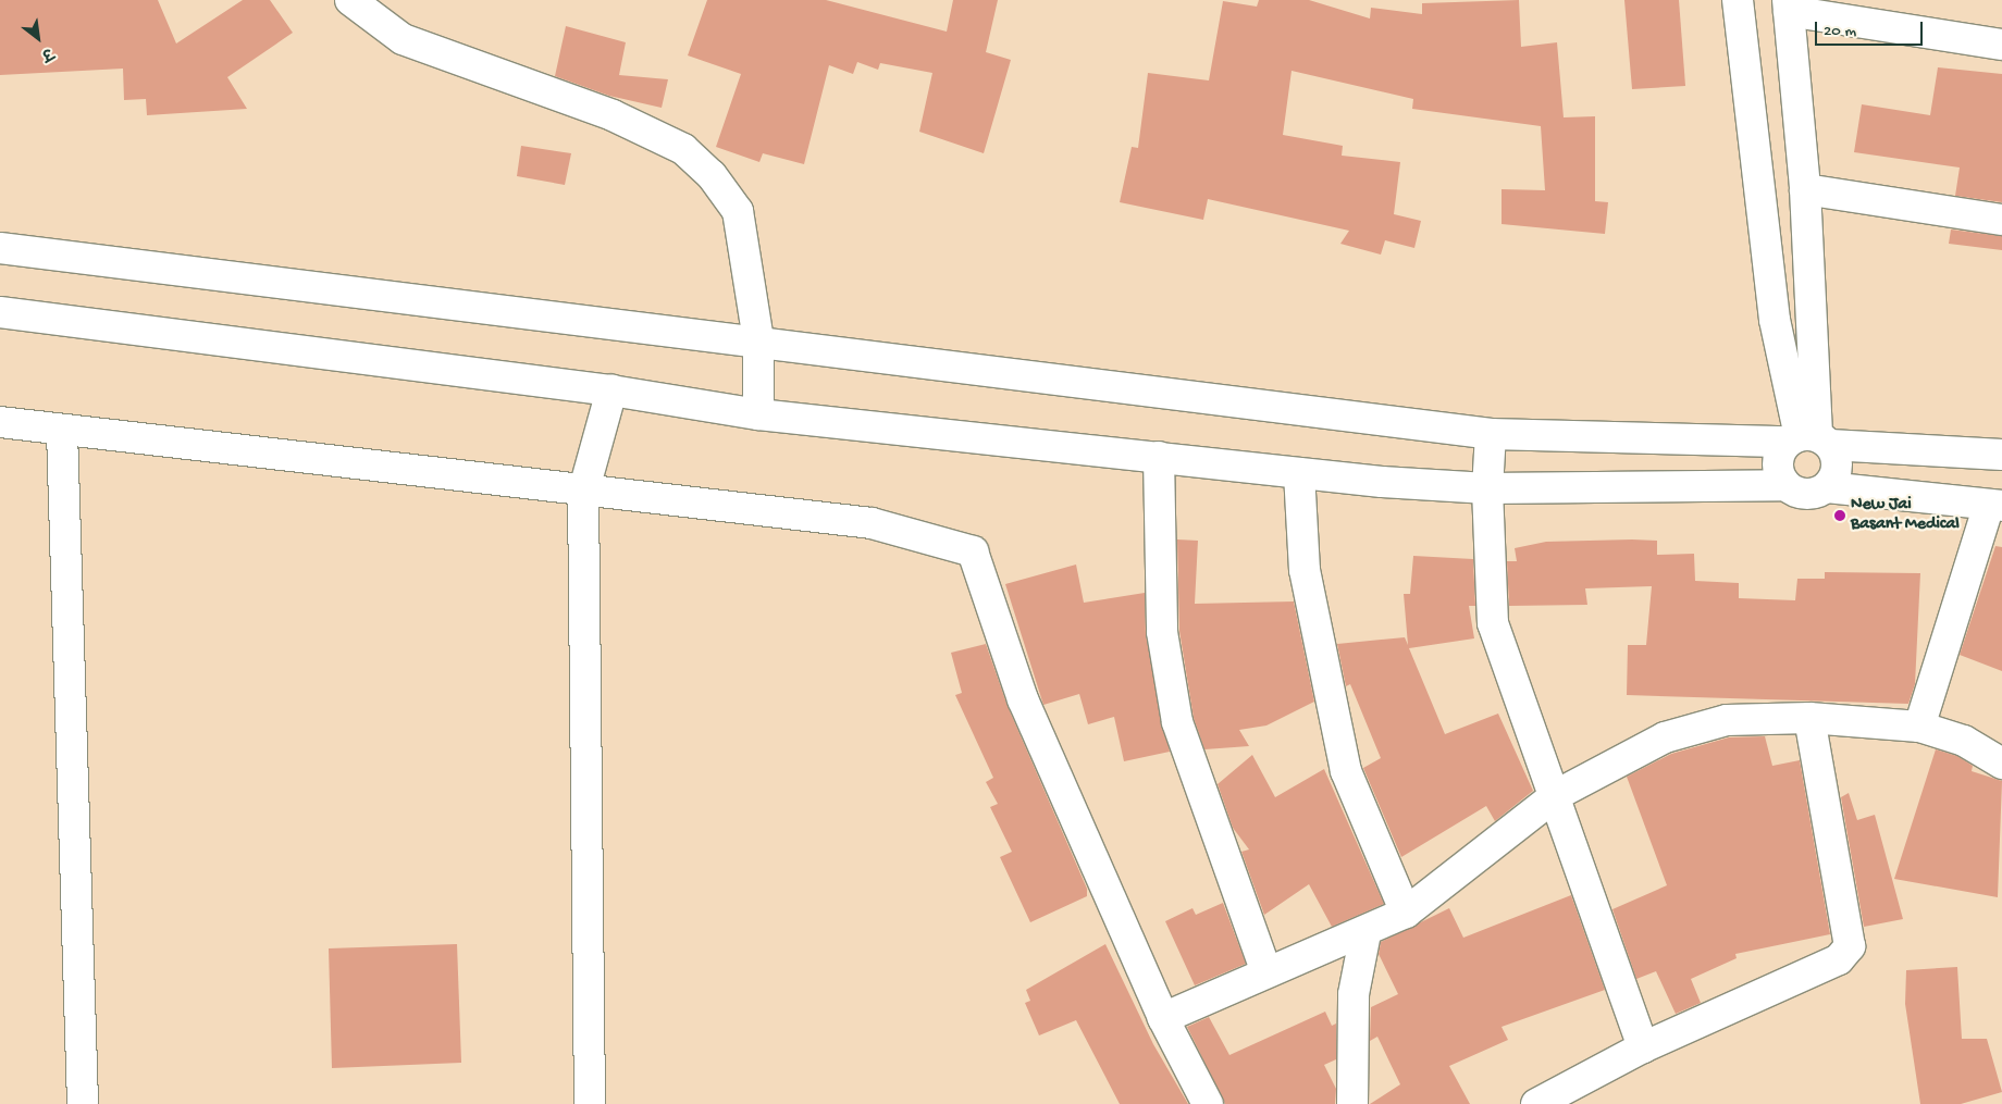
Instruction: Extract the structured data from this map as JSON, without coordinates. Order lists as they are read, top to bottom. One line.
{"places":["New Jai Basant Medical"],"scale_bar":"20 m","north":"bottom right"}
